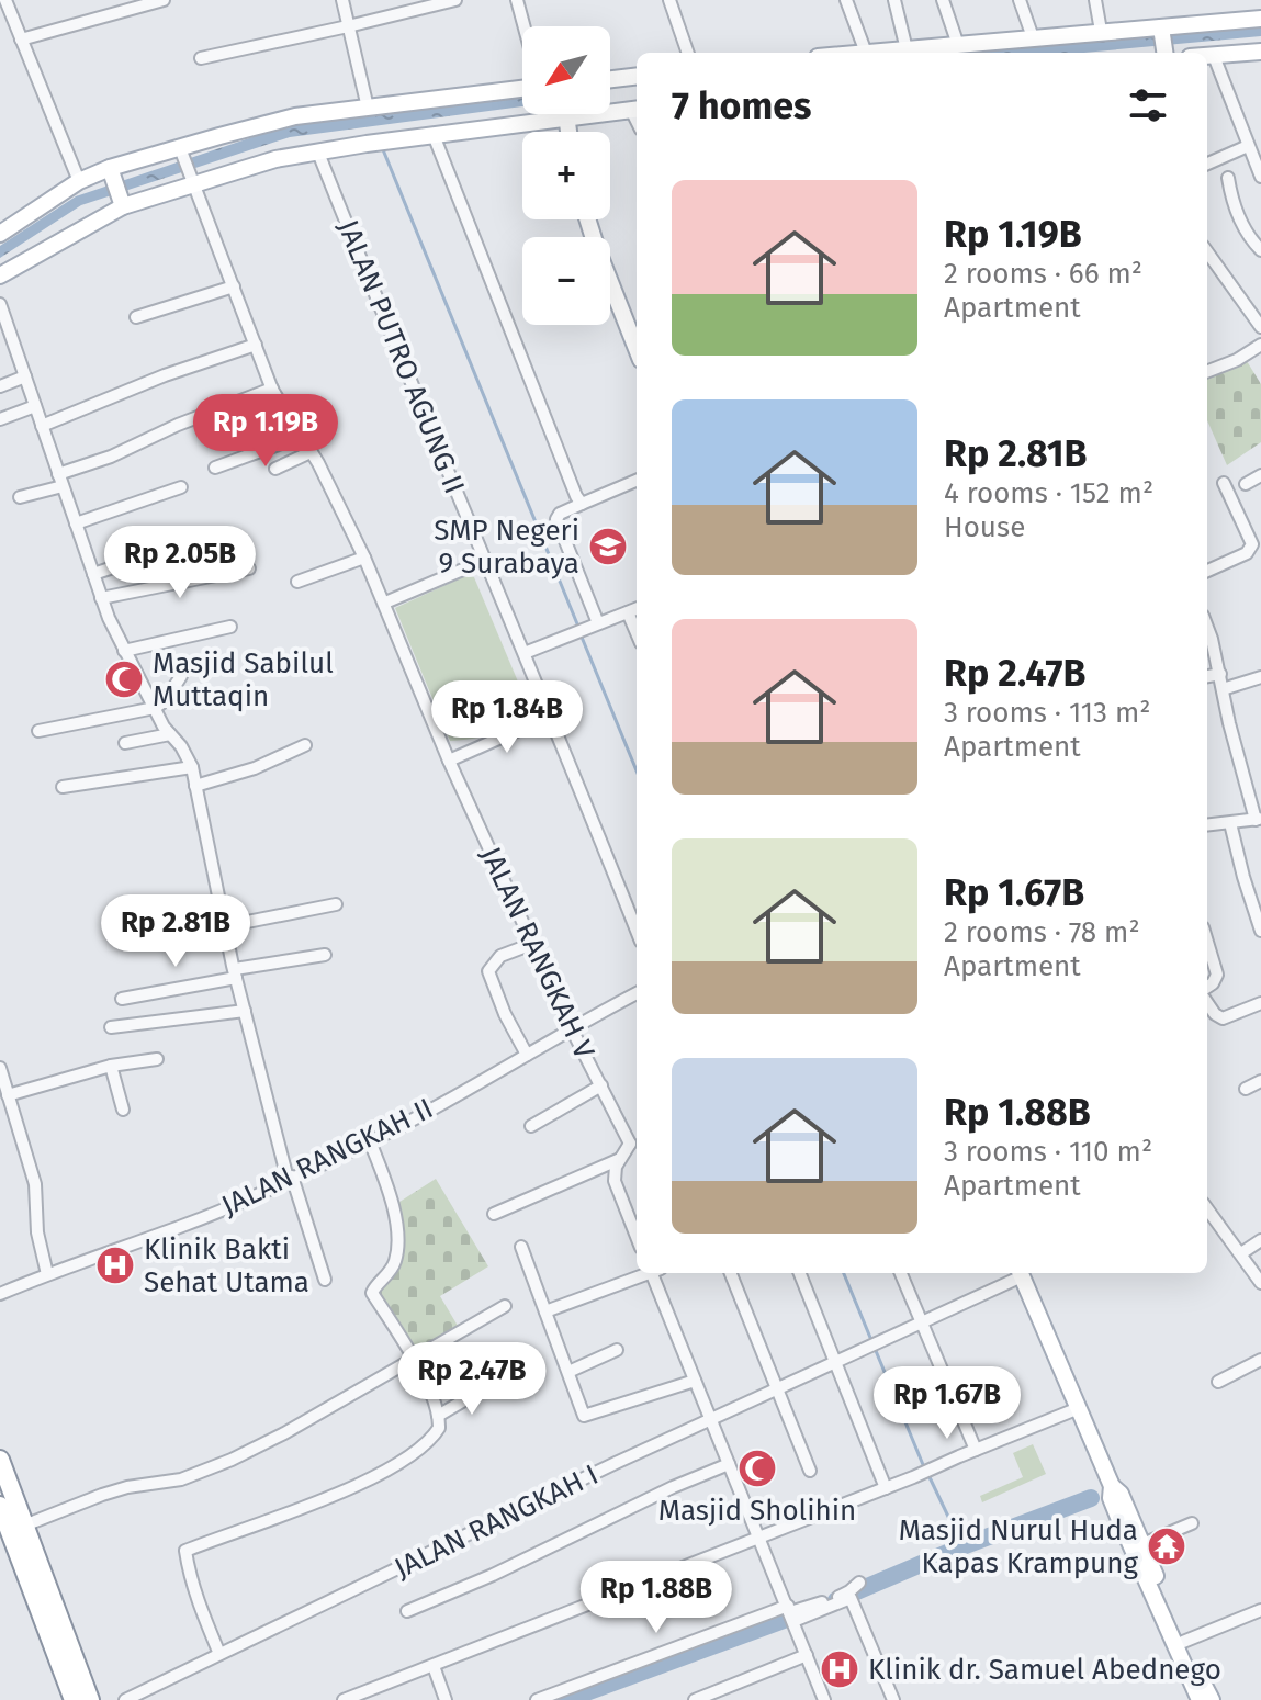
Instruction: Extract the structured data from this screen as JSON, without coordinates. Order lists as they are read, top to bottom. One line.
{"streets":{"street":["JALAN PUTRO AGUNG II","JALAN RANGKAH V","JALAN RANGKAH II","JALAN RANGKAH I"]},"crossings":[["JALAN RANGKAH V","JALAN RANGKAH II"]],"places":{"school or university":["SMP Negeri 9 Surabaya"],"mosque":["Masjid Sabilul Muttaqin","Masjid Sholihin"],"hospital":["Klinik Bakti Sehat Utama","Klinik dr. Samuel Abednego"],"temple":["Masjid Nurul Huda Kapas Krampung"]},"north":"bottom left","page":{"map_buttons":["+","−"],"heading":"7 homes","list":[{"name":"Rp 1.19B","note":"2 rooms · 66 m² · Apartment"},{"name":"Rp 2.81B","note":"4 rooms · 152 m² · House"},{"name":"Rp 2.47B","note":"3 rooms · 113 m² · Apartment"},{"name":"Rp 1.67B","note":"2 rooms · 78 m² · Apartment"},{"name":"Rp 1.88B","note":"3 rooms · 110 m² · Apartment"}],"price":["Rp 1.19B","Rp 2.05B","Rp 1.84B","Rp 2.81B","Rp 2.47B","Rp 1.67B","Rp 1.88B"]}}
